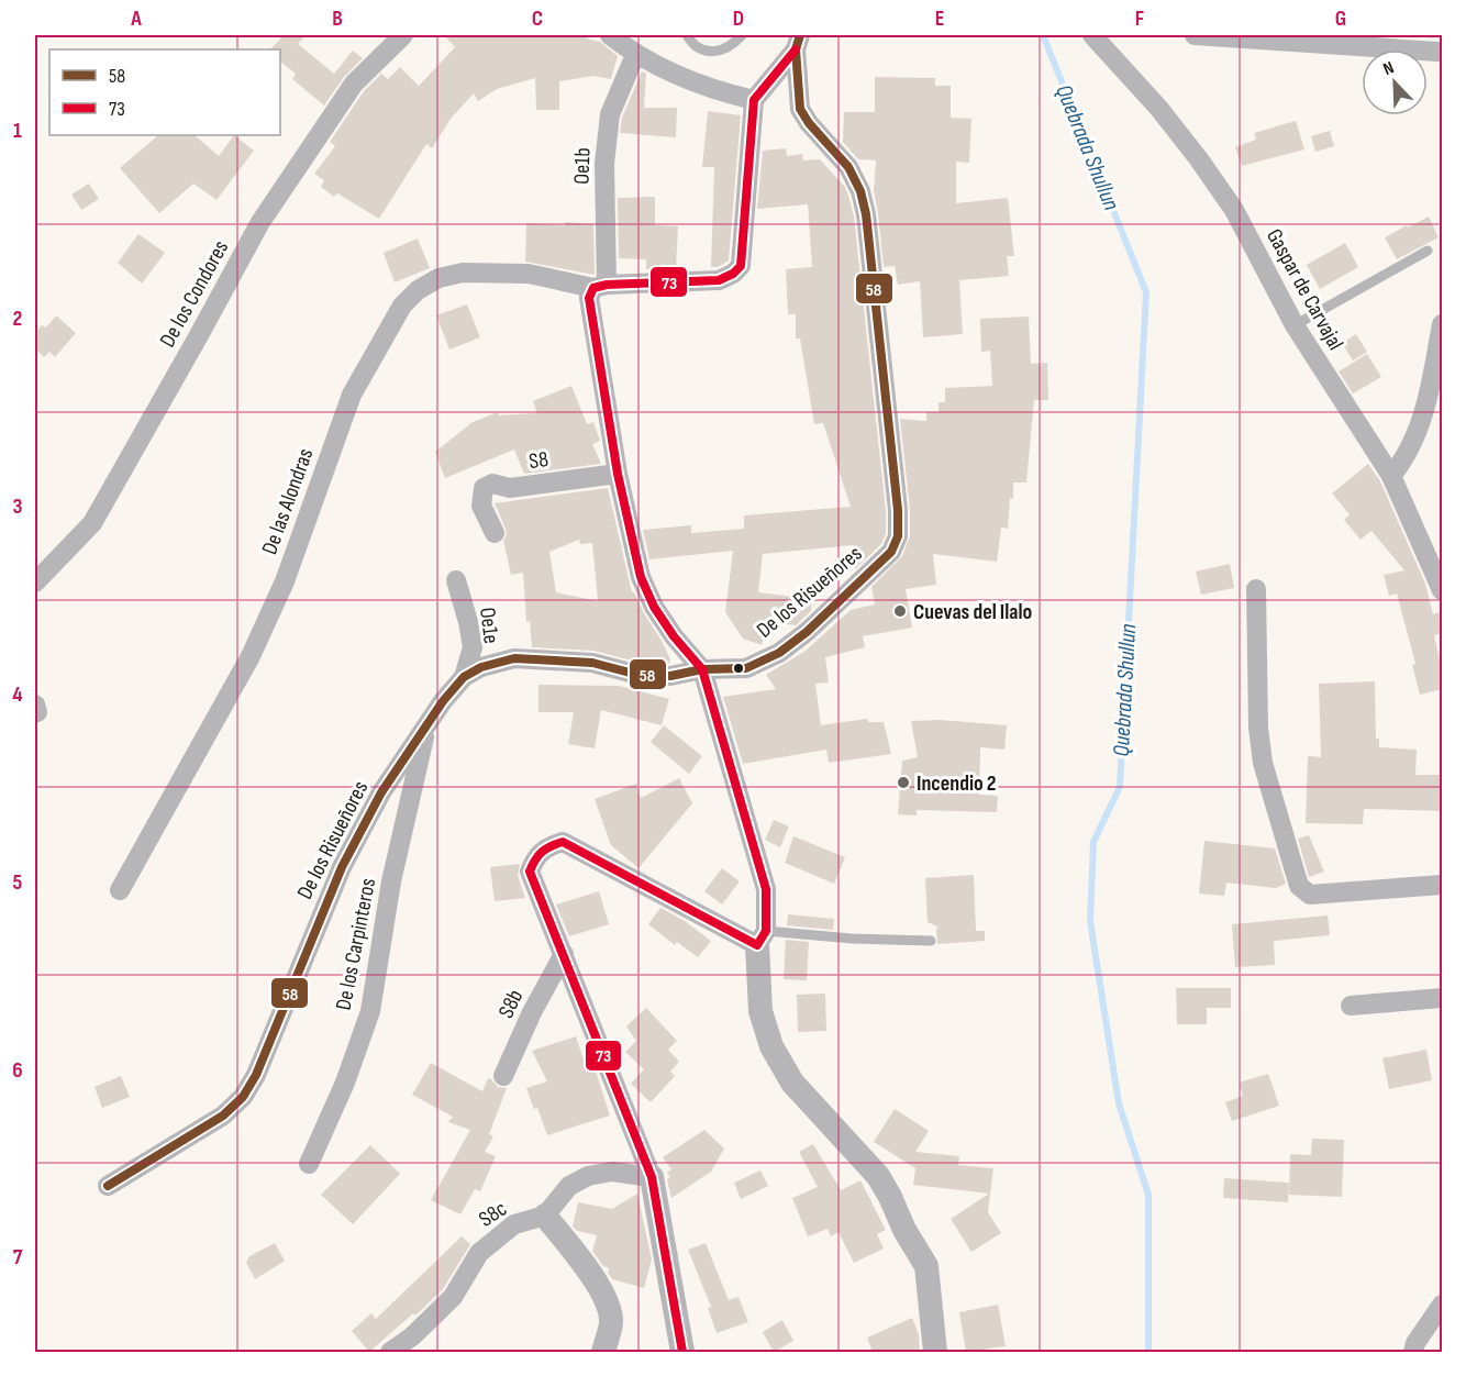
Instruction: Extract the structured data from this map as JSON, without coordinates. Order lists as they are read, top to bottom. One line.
{"streets":{"street":["Oe1b","Gaspar de Carvajal","De los Condores","S8","De las Alondras","De los Risueñores","Oe1e","De los Carpinteros","S8b","S8c"]},"crossings":[["Oe1b","S8"],["Oe1b","De las Alondras"],["Oe1b","De los Risueñores"],["De los Risueñores","Oe1e"],["De los Risueñores","De los Carpinteros"]],"water":["Quebrada Shullun"],"places":["Cuevas del Ilalo","Incendio 2"],"lines":["transit line 58","transit line 73"],"legend":["58","73"],"north":"top left","grid":{"columns":["A","B","C","D","E","F","G"],"rows":["1","2","3","4","5","6","7"]}}
